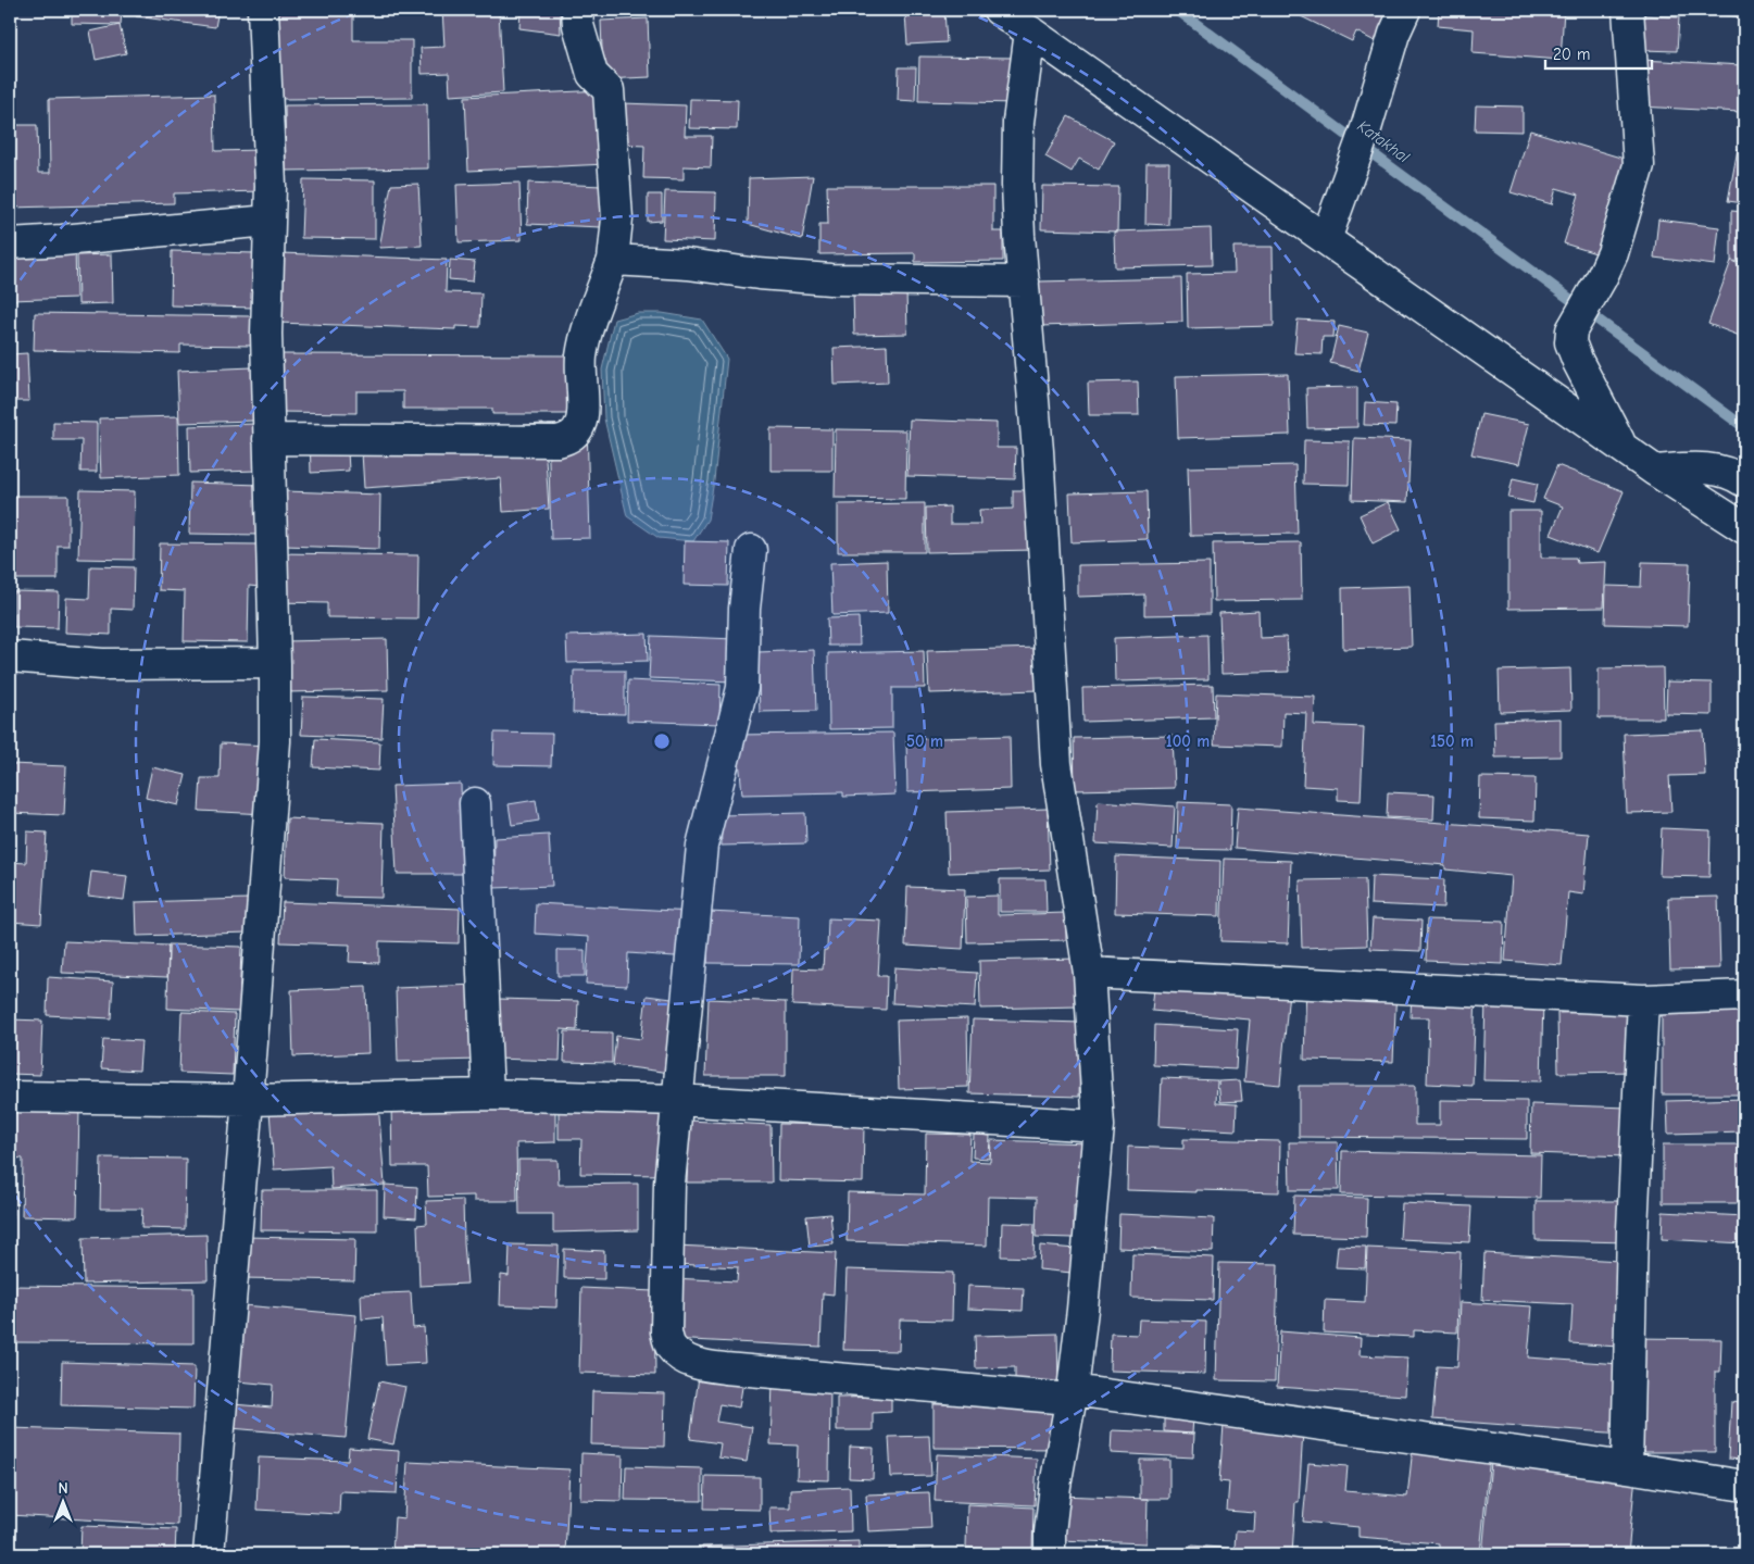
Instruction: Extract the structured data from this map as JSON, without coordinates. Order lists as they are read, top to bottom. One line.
{"water":["Katakhal"],"scale_bar":"20 m","north":"top","rings":["50 m","100 m","150 m"]}
